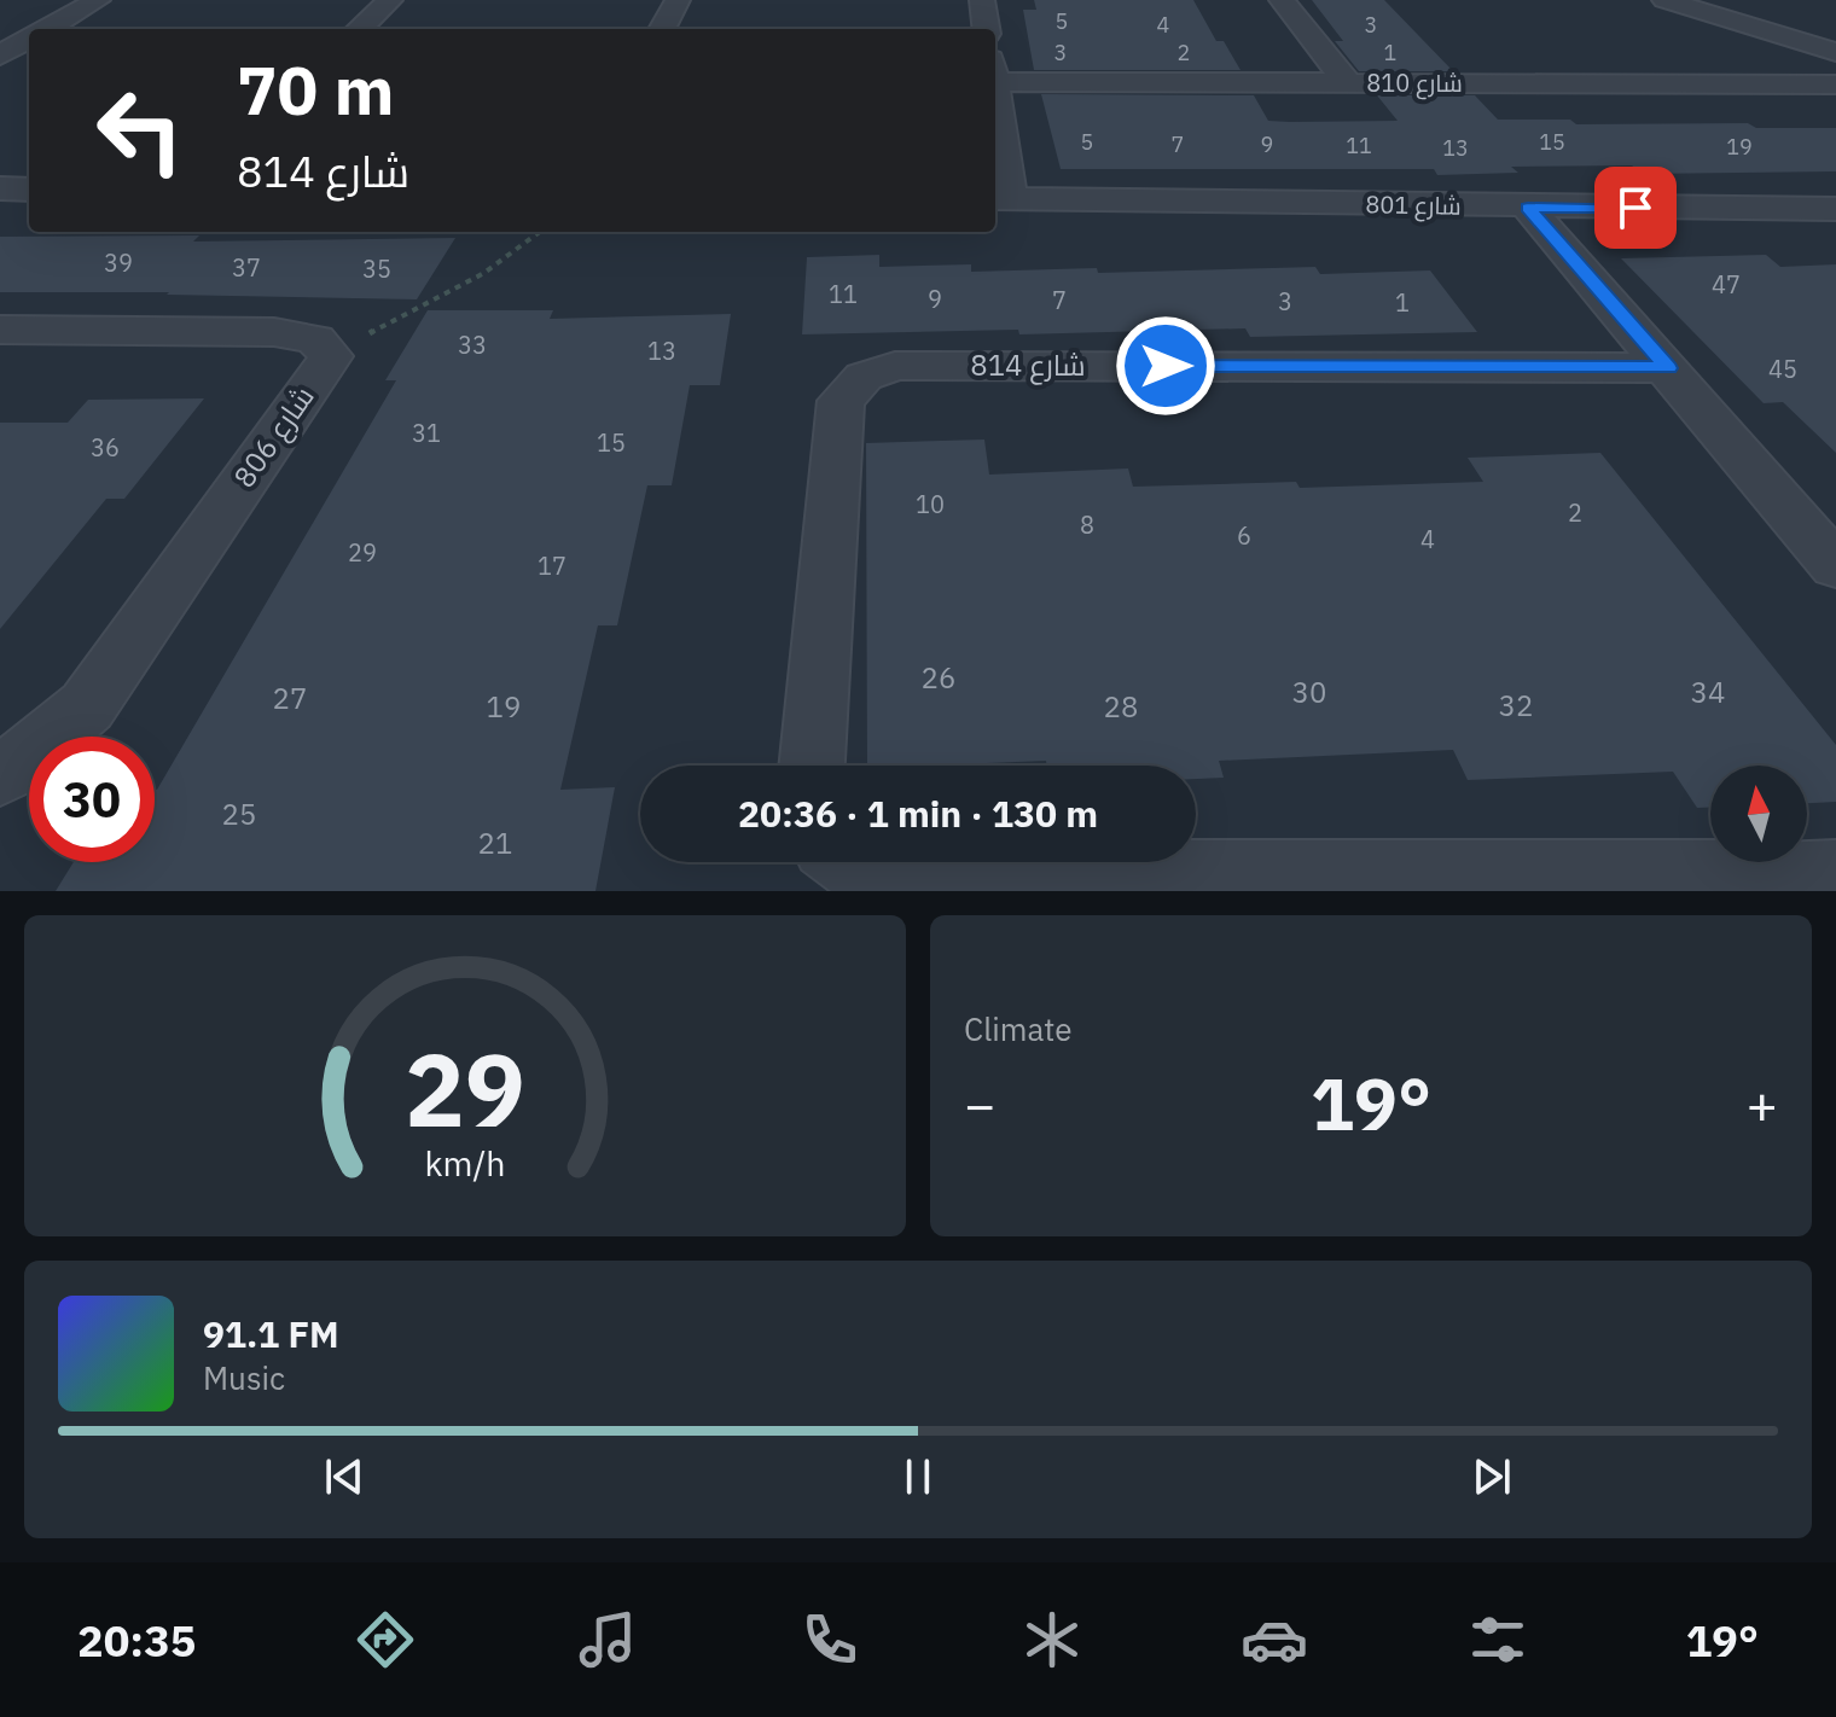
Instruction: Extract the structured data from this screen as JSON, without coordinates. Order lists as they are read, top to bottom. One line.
{"streets":{"street":["شارع 810","شارع 801","شارع 814","شارع 806"]},"house_numbers":["5","4","3","3","2","1","5","15","7","9","11","19","13","39","37","35","47","11","9","7","3","1","33","13","45","31","15","36","10","2","8","6","4","29","17","26","30","34","27","32","19","28","25","21"],"north":"top","page":{"turn":["70 m","شارع 814"],"limit":"30","trip":"20:36 · 1 min · 130 m","tile":"Climate","heat":["−","19°","+"],"song":["91.1 FM","Music"],"tabs":["20:35","19°"],"gauge":["29","km/h"]}}
